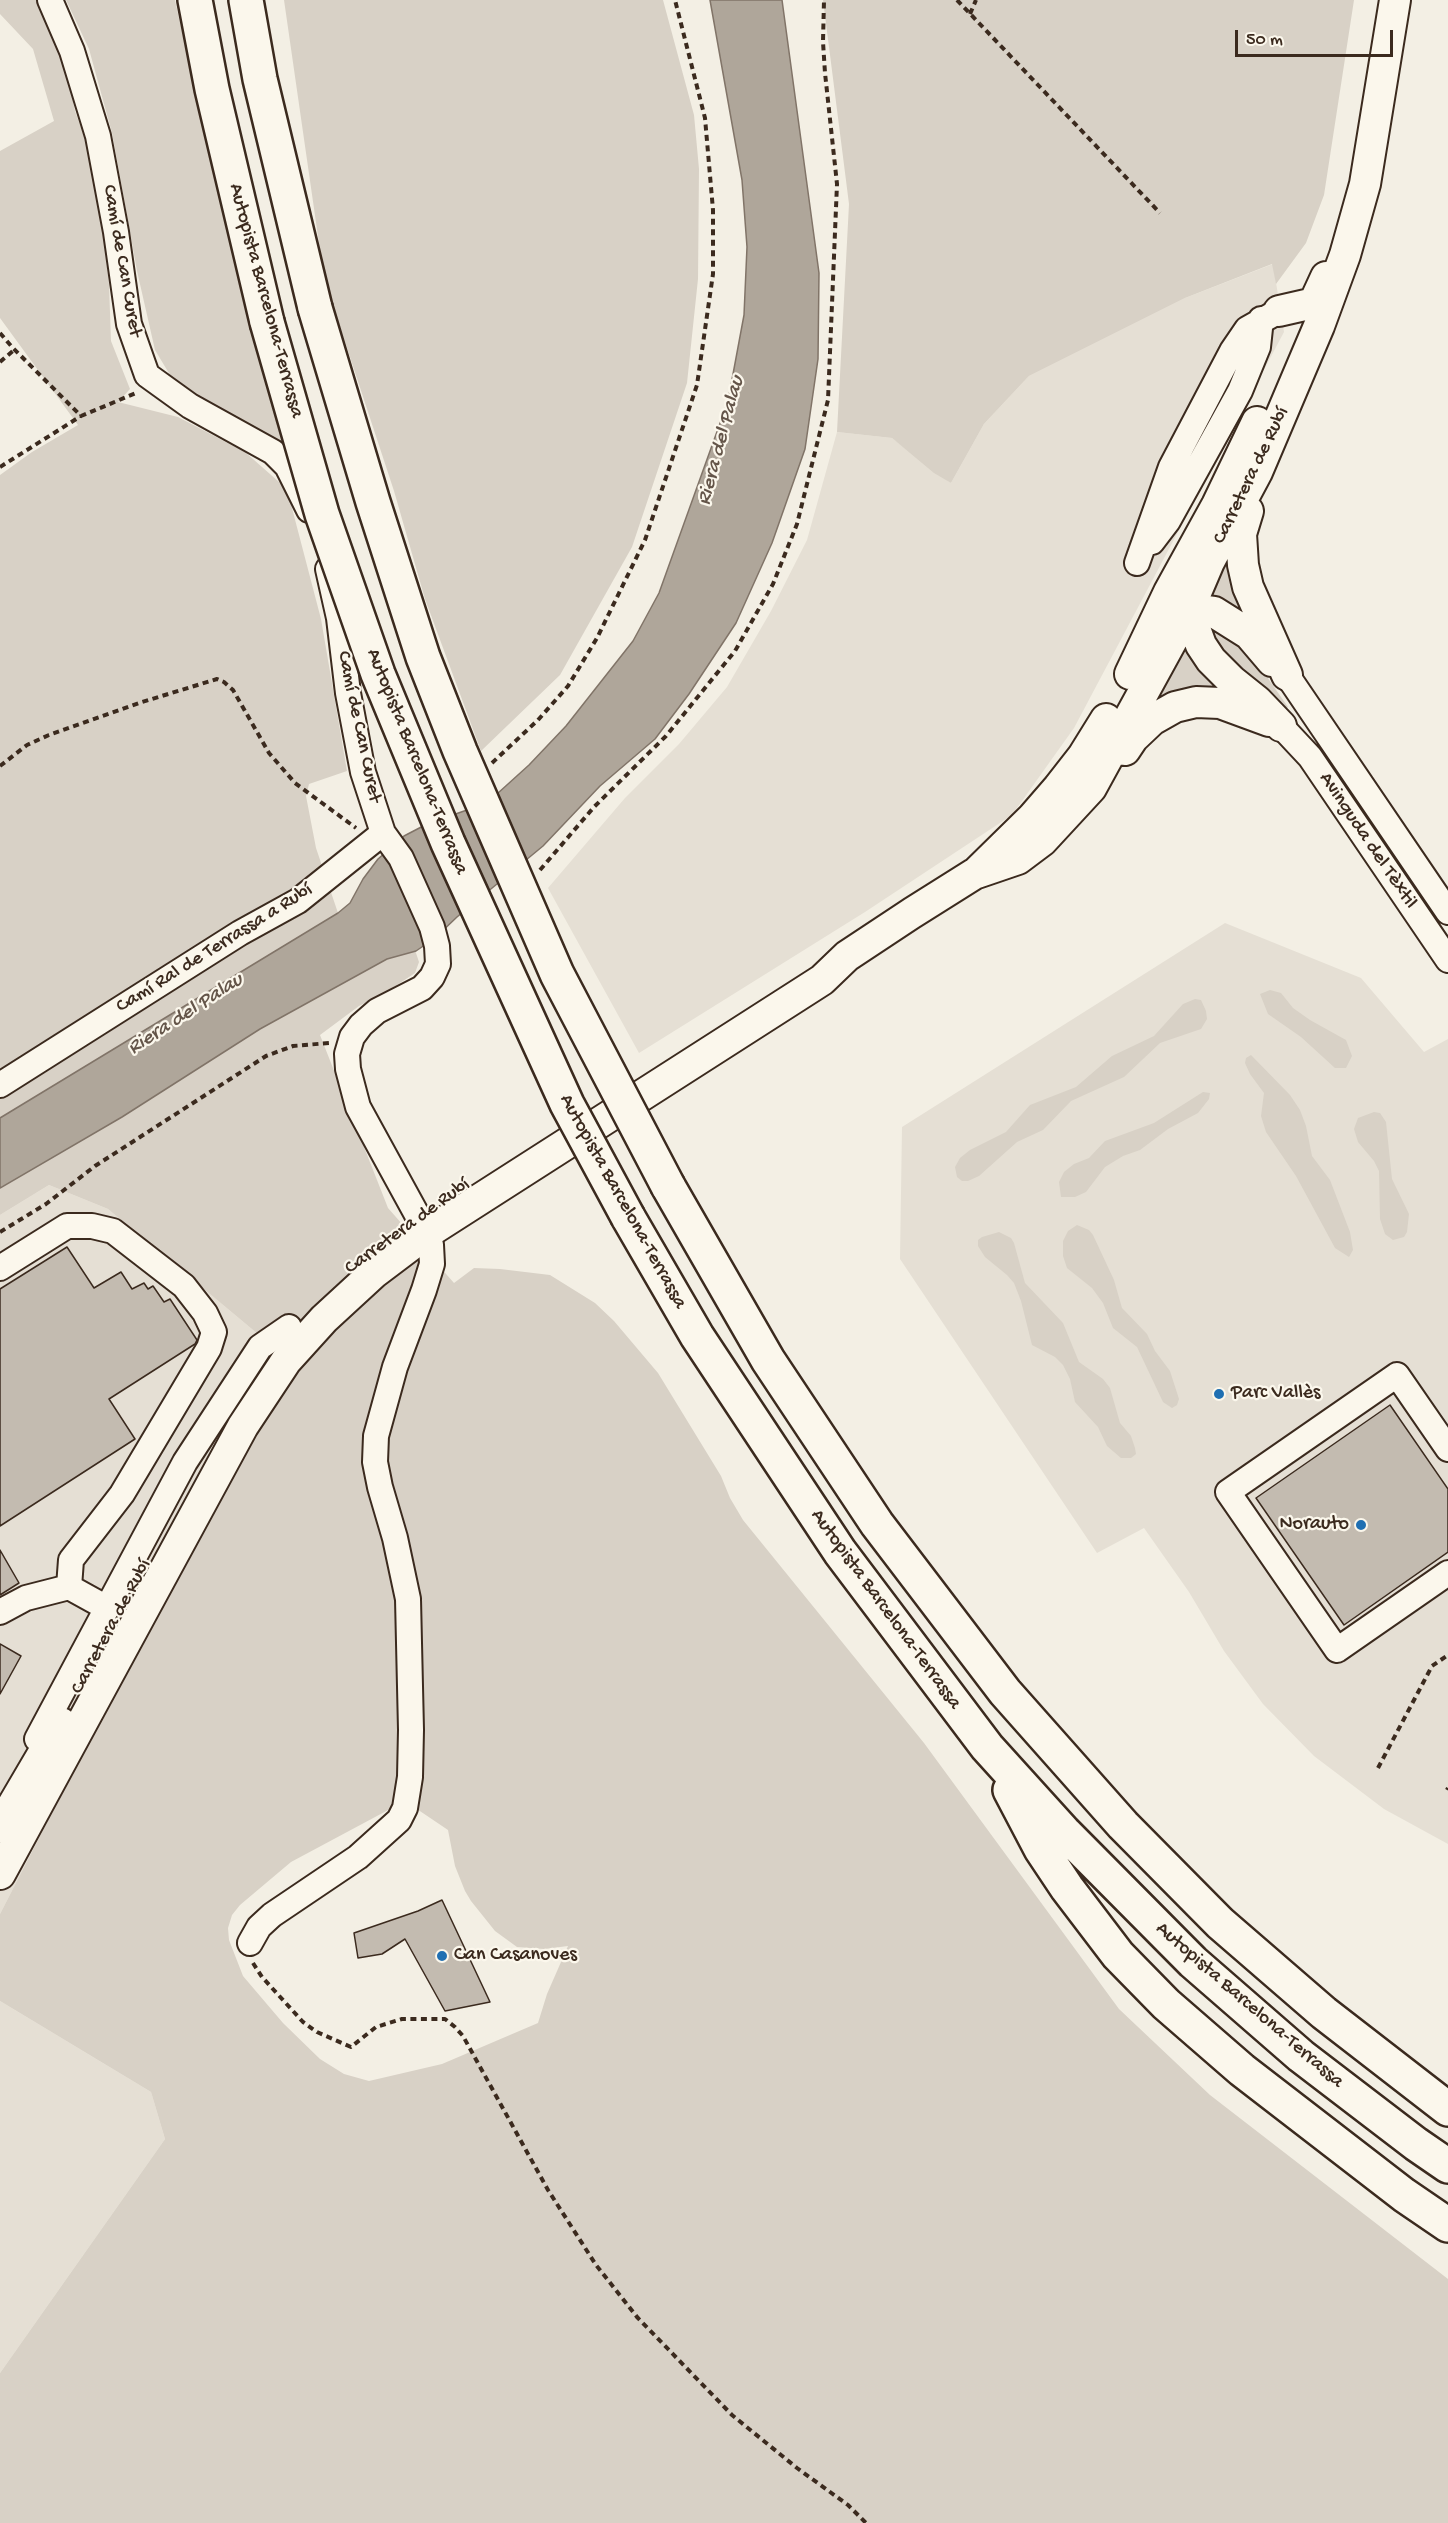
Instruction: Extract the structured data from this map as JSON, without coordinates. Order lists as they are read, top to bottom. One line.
{"streets":{"highway":["Autopista Barcelona-Terrassa"],"main road":["Carretera de Rubí"],"street":["Camí de Can Curet","Avinguda del Tèxtil","Camí Ral de Terrassa a Rubí"]},"crossings":[["Camí de Can Curet","Camí Ral de Terrassa a Rubí"]],"water":["Riera del Palau"],"places":["Parc Vallès","Norauto","Can Casanoves"],"scale_bar":"50 m"}
